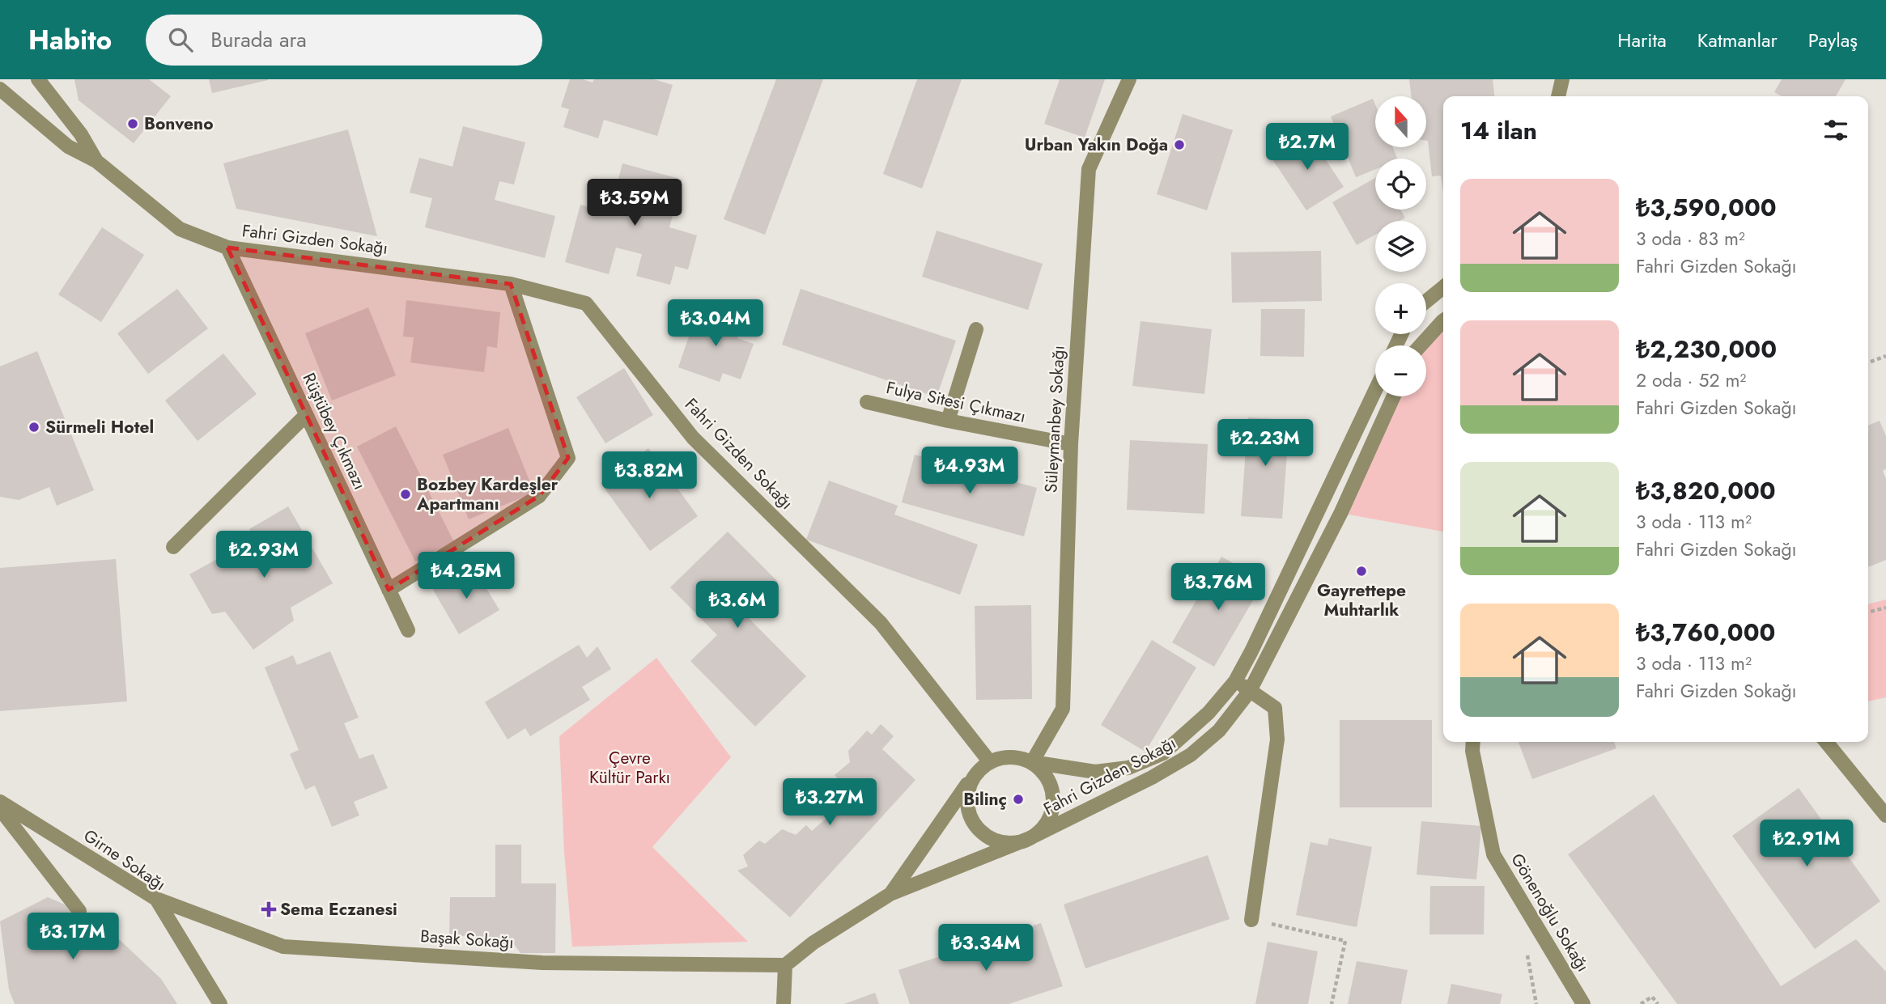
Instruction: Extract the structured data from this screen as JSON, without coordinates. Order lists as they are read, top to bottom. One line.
{"streets":{"street":["Fahri Gizden Sokağı","Fulya Sitesi Çıkmazı","Süleymanbey Sokağı","Rüştübey Çıkmazı","Girne Sokağı","Gönenoğlu Sokağı","Başak Sokağı"]},"crossings":[["Fahri Gizden Sokağı","Süleymanbey Sokağı"],["Fahri Gizden Sokağı","Rüştübey Çıkmazı"],["Fulya Sitesi Çıkmazı","Süleymanbey Sokağı"],["Girne Sokağı","Başak Sokağı"]],"parks":["Çevre Kültür Parkı"],"places":{"other":["Bonveno","Urban Yakın Doğa","Sürmeli Hotel","Bozbey Kardeşler Apartmanı","Gayrettepe Muhtarlık","Bilinç"],"health":["Sema Eczanesi"]},"north":"top","page":{"header":"Habito","search":"Burada ara","nav":["Harita","Katmanlar","Paylaş"],"map_buttons":["+","−"],"heading":"14 ilan","price":["₺2.7M","₺3.59M","₺3.04M","₺2.23M","₺4.93M","₺3.82M","₺2.93M","₺4.25M","₺3.76M","₺3.6M","₺3.27M","₺2.91M","₺3.17M","₺3.34M"],"list":[{"name":"₺3,590,000","note":"3 oda · 83 m² · Fahri Gizden Sokağı"},{"name":"₺2,230,000","note":"2 oda · 52 m² · Fahri Gizden Sokağı"},{"name":"₺3,820,000","note":"3 oda · 113 m² · Fahri Gizden Sokağı"},{"name":"₺3,760,000","note":"3 oda · 113 m² · Fahri Gizden Sokağı"}]}}
